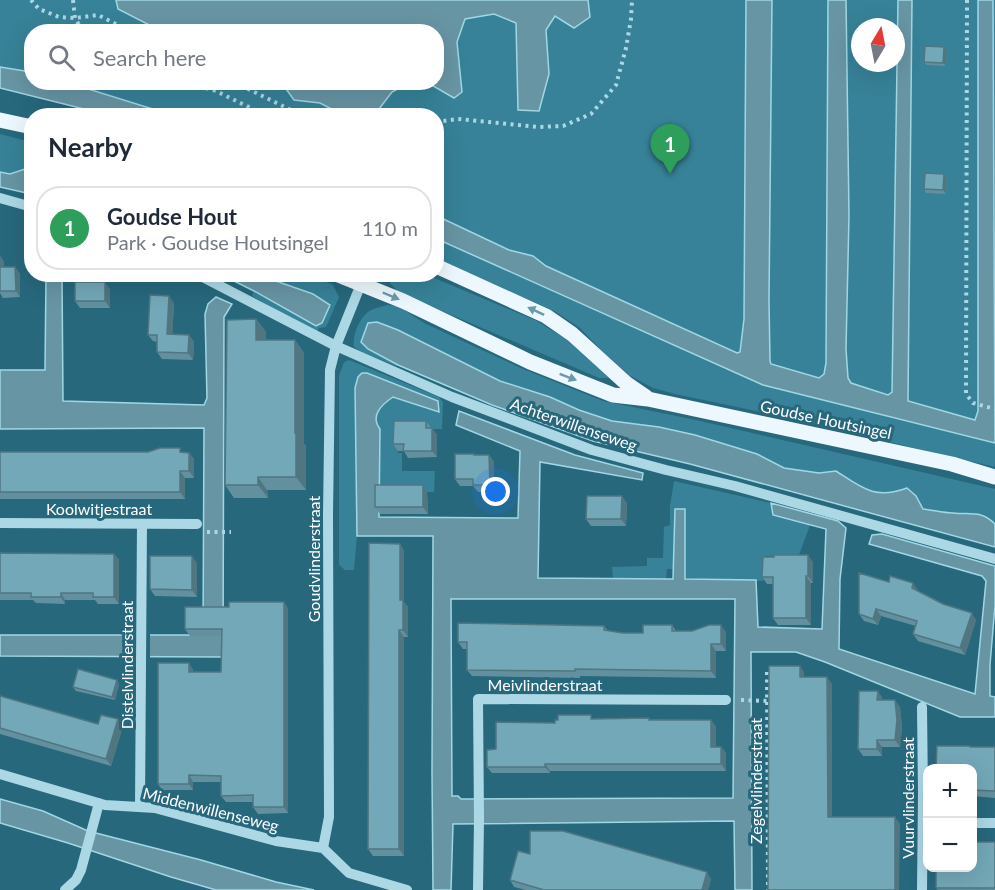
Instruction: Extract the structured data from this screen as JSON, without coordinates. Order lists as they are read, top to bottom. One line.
{"streets":{"main road":["Goudse Houtsingel"],"street":["Achterwillenseweg","Koolwitjestraat","Goudvlinderstraat","Distelvlinderstraat","Meivlinderstraat","Vuurvlinderstraat","Middenwillenseweg"],"path":["Zegelvlinderstraat"]},"crossings":[["Achterwillenseweg","Goudvlinderstraat"],["Koolwitjestraat","Distelvlinderstraat"],["Goudvlinderstraat","Middenwillenseweg"],["Distelvlinderstraat","Middenwillenseweg"]],"north":"top","page":{"search":"Search here","heading":"Nearby","pins":"1","list":[{"mark":"1","name":"Goudse Hout","note":"Park · Goudse Houtsingel","value":"110 m"}],"map_buttons":["+","−"]}}
